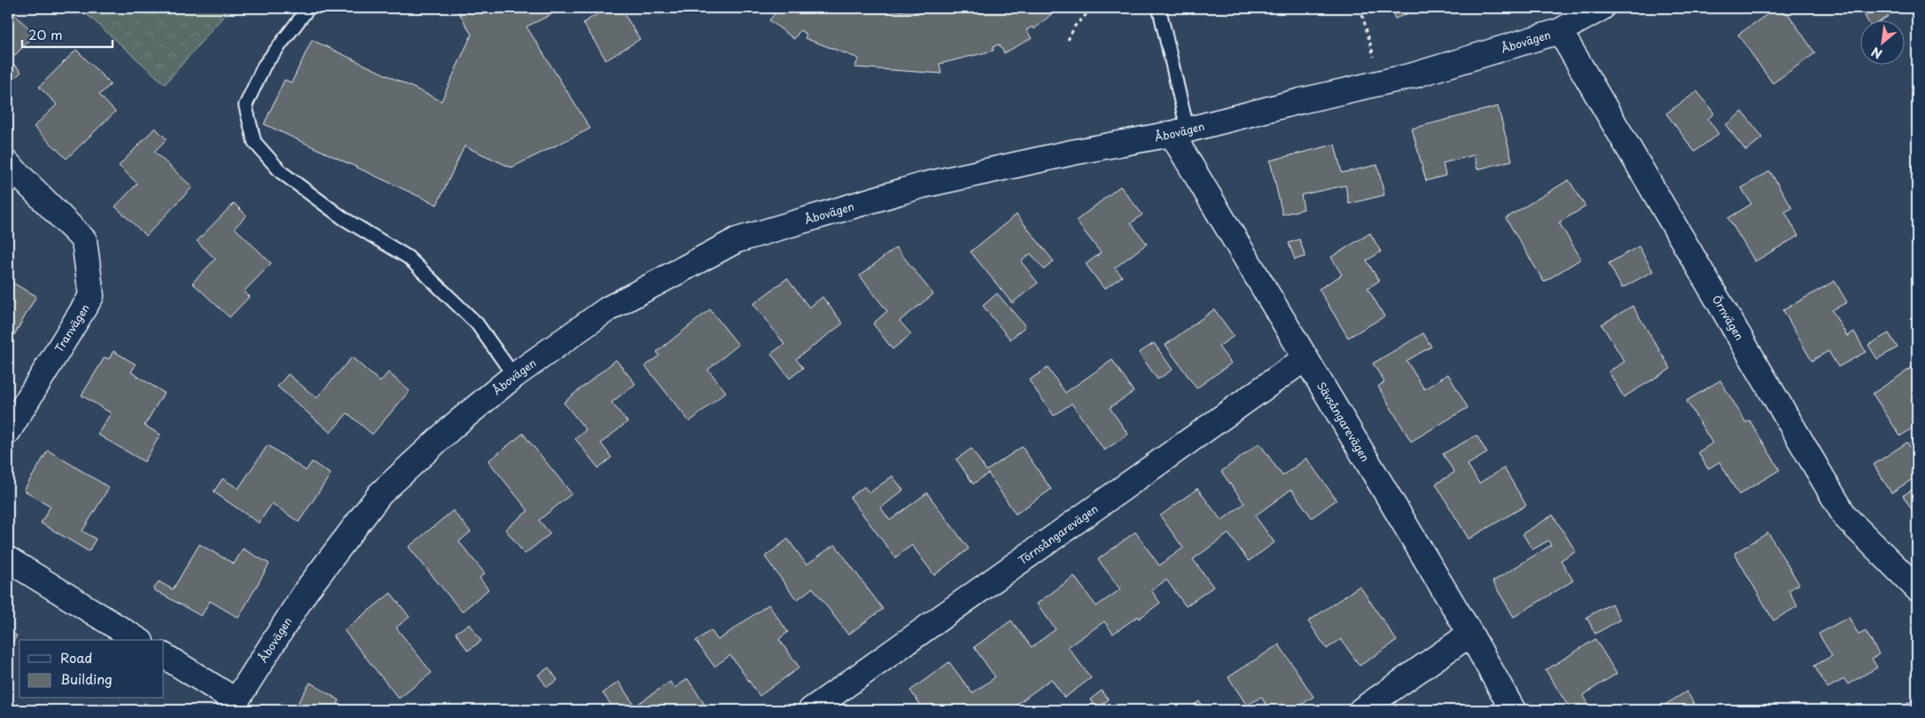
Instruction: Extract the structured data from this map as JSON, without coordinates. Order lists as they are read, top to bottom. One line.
{"streets":{"street":["Åbovägen","Örnvägen","Tranvägen","Sävsångarevägen","Törnsångarevägen"]},"crossings":[["Åbovägen","Örnvägen"],["Åbovägen","Sävsångarevägen"],["Sävsångarevägen","Törnsångarevägen"]],"legend":["Road","Building"],"scale_bar":"20 m","north":"bottom left"}
